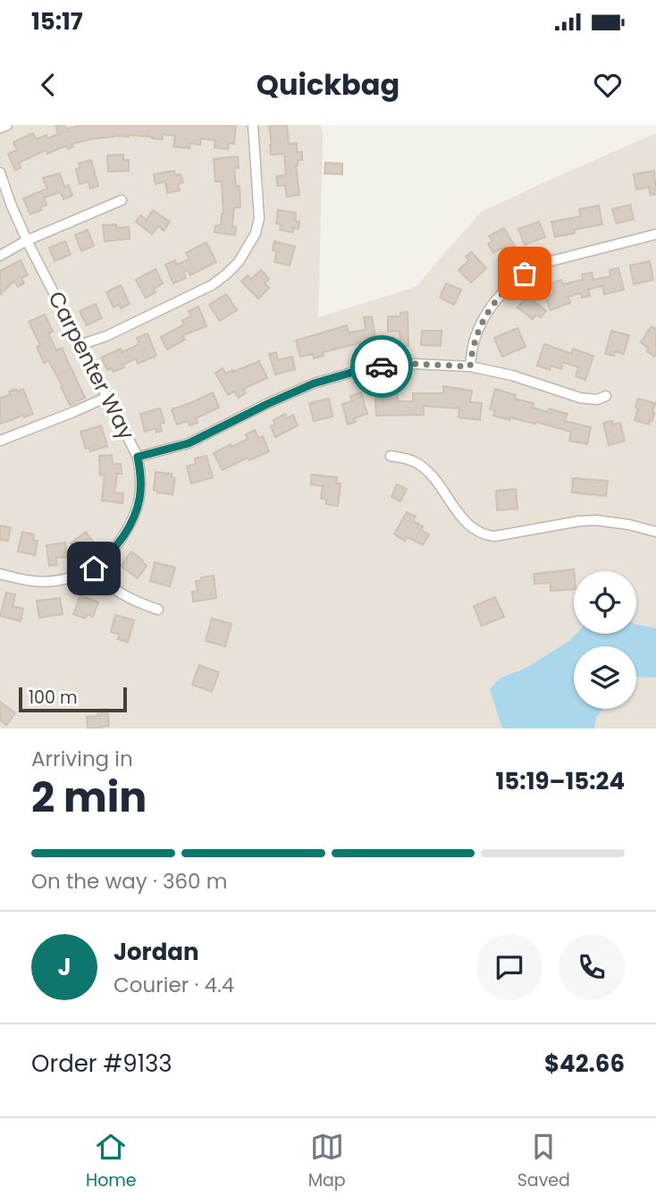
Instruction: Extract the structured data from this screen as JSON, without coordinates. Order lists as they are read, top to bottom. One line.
{"streets":{"street":["Carpenter Way"]},"scale_bar":"100 m","page":{"status":"15:17","header":"Quickbag","scale":"100 m","heading":["2 min","Arriving in","15:19–15:24"],"panel":["Jordan","Courier · 4.4","Order #9133","$42.66"],"bar":"On the way · 360 m","round":"J","tabs":["Home","Map","Saved"]}}
